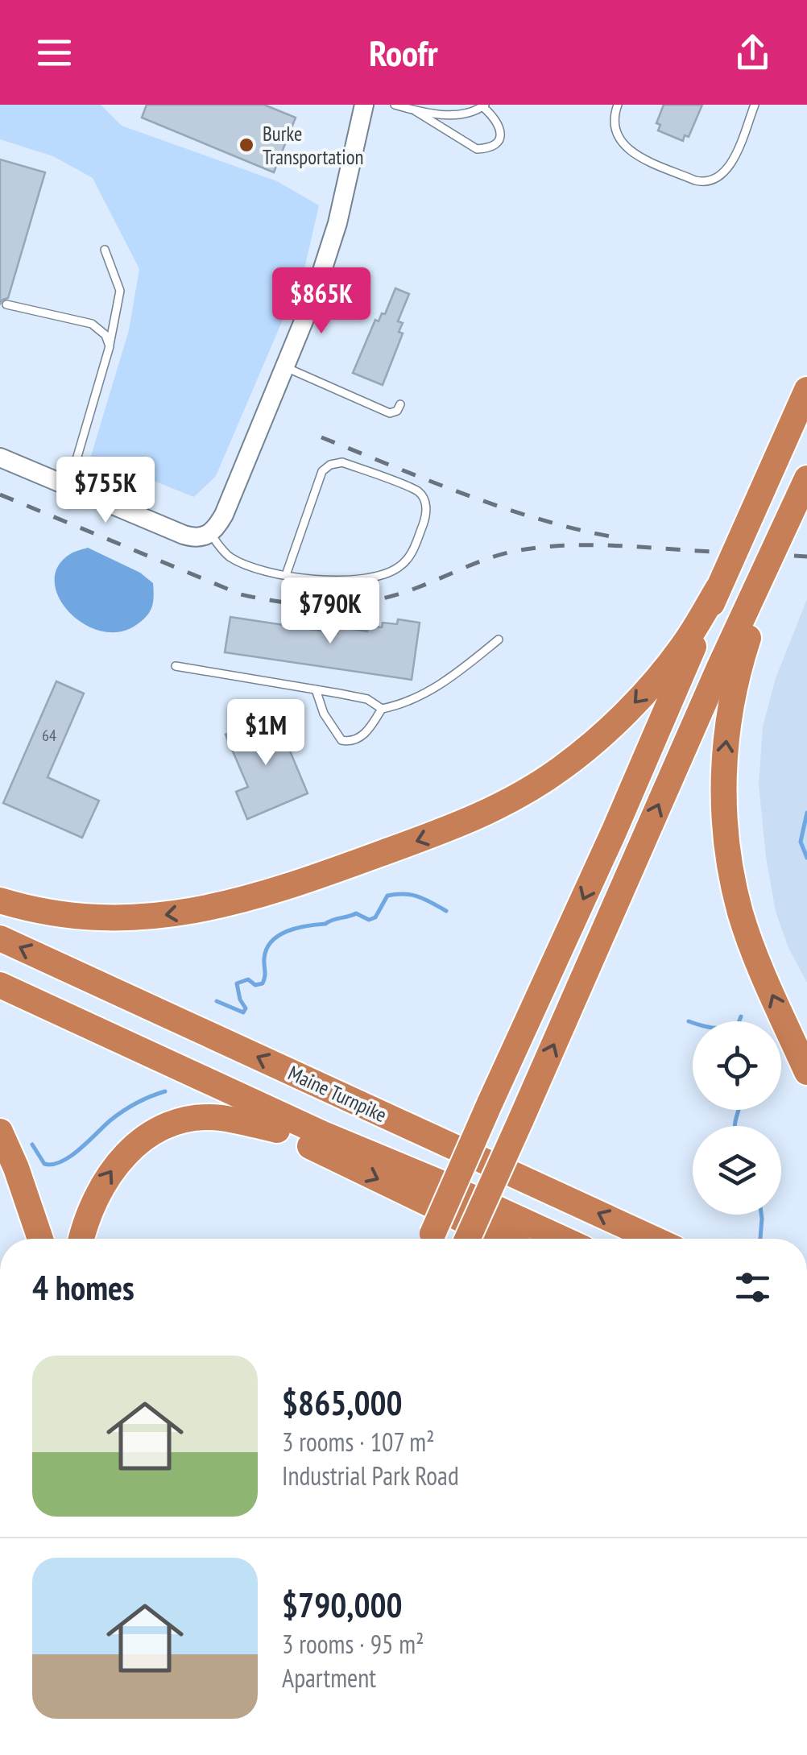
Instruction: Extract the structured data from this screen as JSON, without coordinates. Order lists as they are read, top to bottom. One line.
{"streets":{"highway":["Maine Turnpike"]},"places":["Burke Transportation"],"house_numbers":["64"],"page":{"header":"Roofr","price":["$865K","$755K","$790K","$1M"],"heading":"4 homes","list":[{"name":"$865,000","note":"3 rooms · 107 m² · Industrial Park Road"},{"name":"$790,000","note":"3 rooms · 95 m² · Apartment"}]}}
